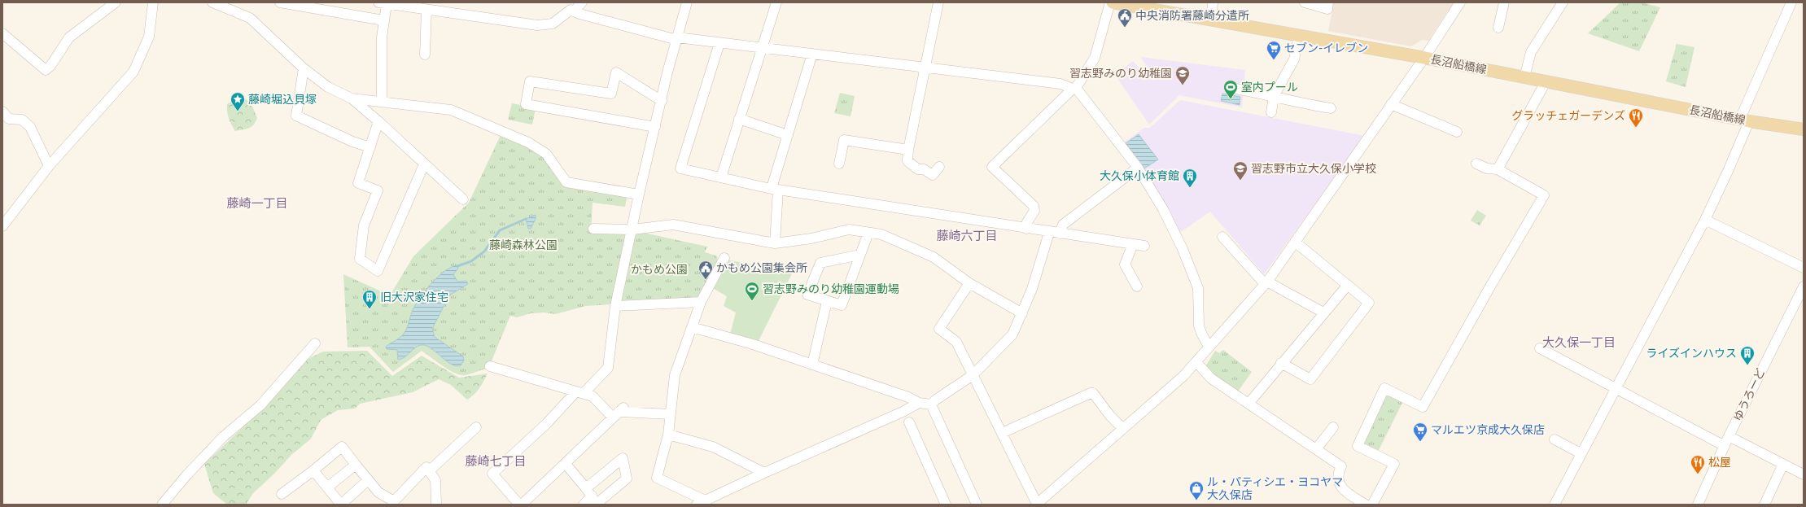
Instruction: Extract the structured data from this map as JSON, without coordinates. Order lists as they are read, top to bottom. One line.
{"streets":{"main road":["長沼船橋線"],"street":["ゆうろーど"]},"districts":["藤崎一丁目","藤崎六丁目","大久保一丁目","藤崎七丁目"],"parks":["藤崎森林公園","かもめ公園"],"places":{"public building":["中央消防署藤崎分遣所","かもめ公園集会所"],"supermarket":["セブン-イレブン","マルエツ京成大久保店"],"school or university":["習志野みのり幼稚園","習志野市立大久保小学校"],"sports":["室内プール","習志野みのり幼稚園運動場"],"place":["藤崎堀込貝塚"],"restaurant":["グラッチェガーデンズ","松屋"],"building":["大久保小体育館","旧大沢家住宅","ライズインハウス"],"shop":["ル・パティシエ・ヨコヤマ 大久保店"]}}
